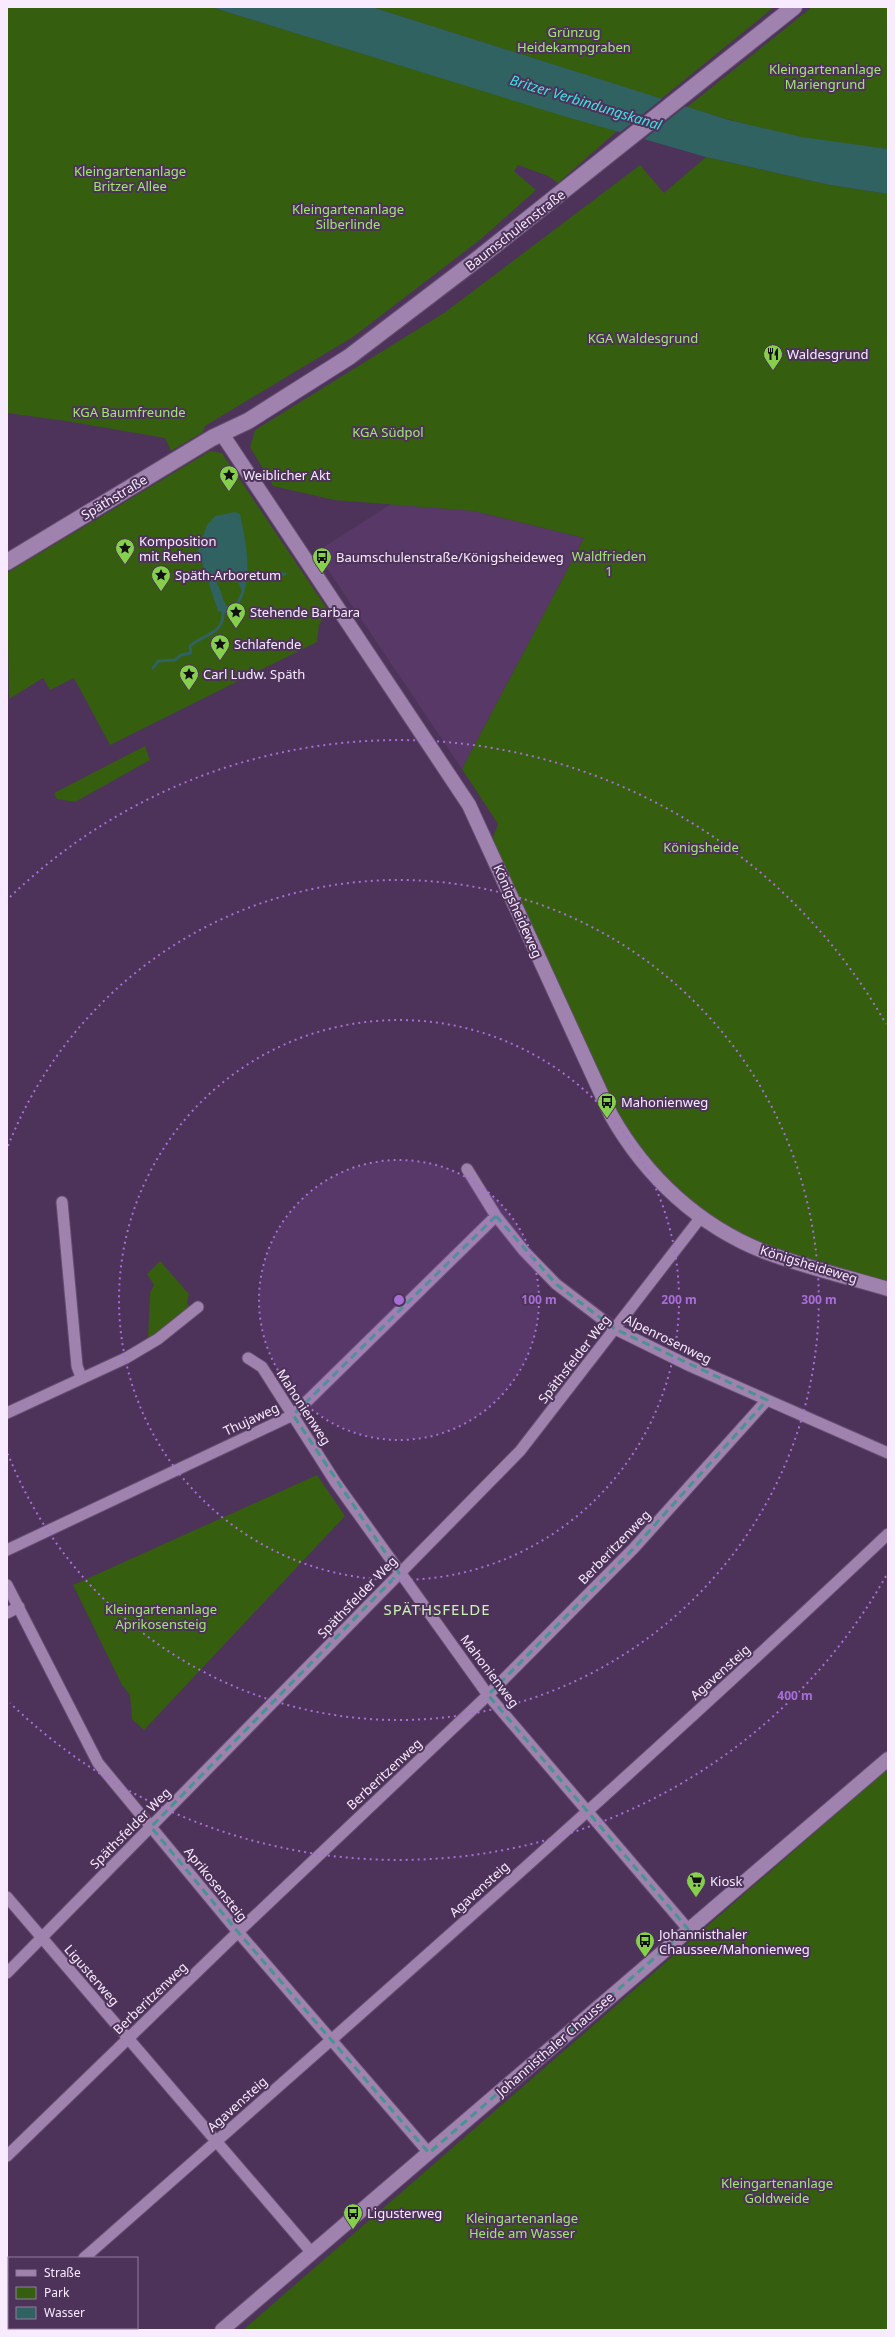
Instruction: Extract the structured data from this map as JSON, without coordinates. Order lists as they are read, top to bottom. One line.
{"streets":{"main road":["Baumschulenstraße","Späthstraße"],"street":["Königsheideweg","Alpenrosenweg","Späthsfelder Weg","Mahonienweg","Thujaweg","Berberitzenweg","Agavensteig","Aprikosensteig","Ligusterweg","Johannisthaler Chaussee"]},"crossings":[["Baumschulenstraße","Späthstraße"],["Baumschulenstraße","Königsheideweg"],["Späthstraße","Königsheideweg"],["Königsheideweg","Späthsfelder Weg"],["Alpenrosenweg","Späthsfelder Weg"],["Alpenrosenweg","Thujaweg"],["Alpenrosenweg","Berberitzenweg"],["Späthsfelder Weg","Mahonienweg"],["Späthsfelder Weg","Aprikosensteig"],["Späthsfelder Weg","Ligusterweg"],["Mahonienweg","Thujaweg"],["Mahonienweg","Berberitzenweg"],["Mahonienweg","Agavensteig"],["Mahonienweg","Johannisthaler Chaussee"],["Berberitzenweg","Aprikosensteig"],["Berberitzenweg","Ligusterweg"],["Agavensteig","Aprikosensteig"],["Agavensteig","Ligusterweg"],["Aprikosensteig","Johannisthaler Chaussee"],["Ligusterweg","Johannisthaler Chaussee"]],"districts":["SPÄTHSFELDE"],"water":["Britzer Verbindungskanal"],"parks":["Grünzug Heidekampgraben","Kleingartenanlage Mariengrund","Kleingartenanlage Britzer Allee","Kleingartenanlage Silberlinde","KGA Waldesgrund","KGA Baumfreunde","KGA Südpol","Waldfrieden 1","Königsheide","Kleingartenanlage Aprikosensteig","Kleingartenanlage Goldweide","Kleingartenanlage Heide am Wasser"],"places":{"restaurant":["Waldesgrund"],"place":["Weiblicher Akt","Komposition mit Rehen","Späth-Arboretum","Stehende Barbara","Schlafende","Carl Ludw. Späth"],"bus stop":["Baumschulenstraße/Königsheideweg","Mahonienweg","Johannisthaler Chaussee/Mahonienweg","Ligusterweg"],"supermarket":["Kiosk"]},"legend":["Straße","Park","Wasser"],"rings":["100 m","200 m","300 m","400 m"]}
